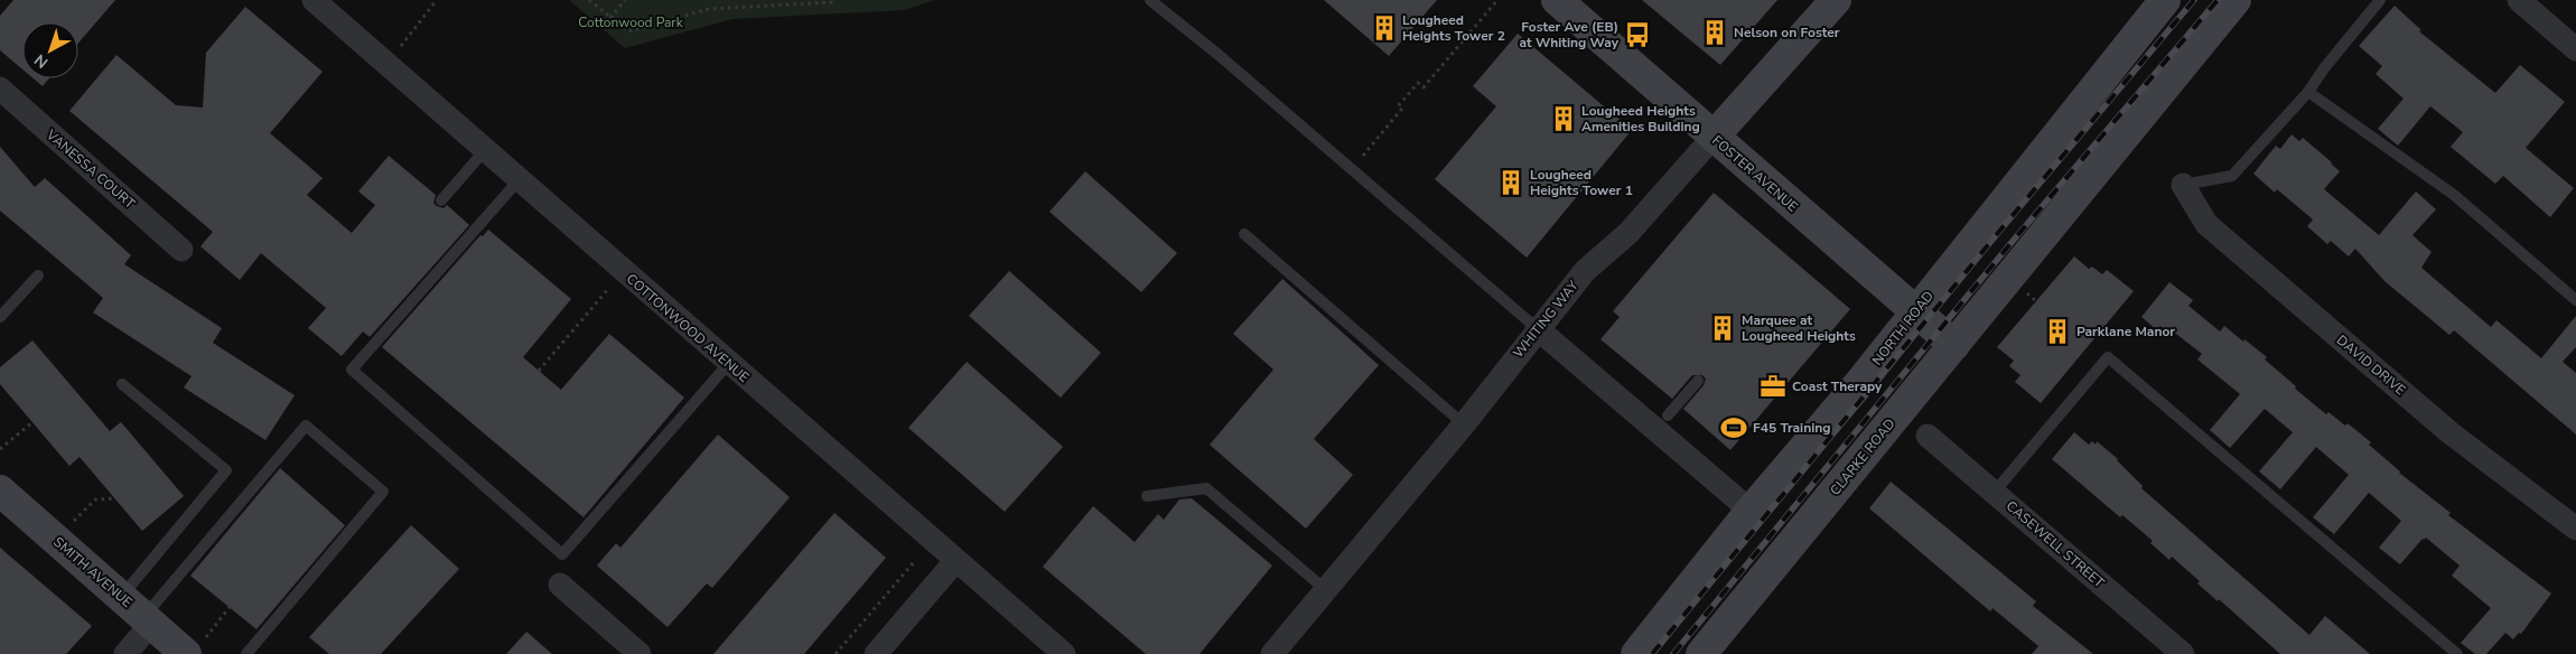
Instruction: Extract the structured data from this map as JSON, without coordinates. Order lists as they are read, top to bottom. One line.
{"streets":{"main road":["FOSTER AVENUE","WHITING WAY","NORTH ROAD","CLARKE ROAD","SMITH AVENUE"],"street":["VANESSA COURT","COTTONWOOD AVENUE","DAVID DRIVE","CASEWELL STREET"]},"crossings":[["FOSTER AVENUE","WHITING WAY"],["FOSTER AVENUE","NORTH ROAD"],["FOSTER AVENUE","CLARKE ROAD"]],"parks":["Cottonwood Park"],"places":{"building":["Lougheed Heights Tower 2","Nelson on Foster","Lougheed Heights Amenities Building","Lougheed Heights Tower 1","Marquee at Lougheed Heights","Parklane Manor"],"bus stop":["Foster Ave (EB) at Whiting Way"],"office":["Coast Therapy"],"sports":["F45 Training"]},"north":"bottom left"}
